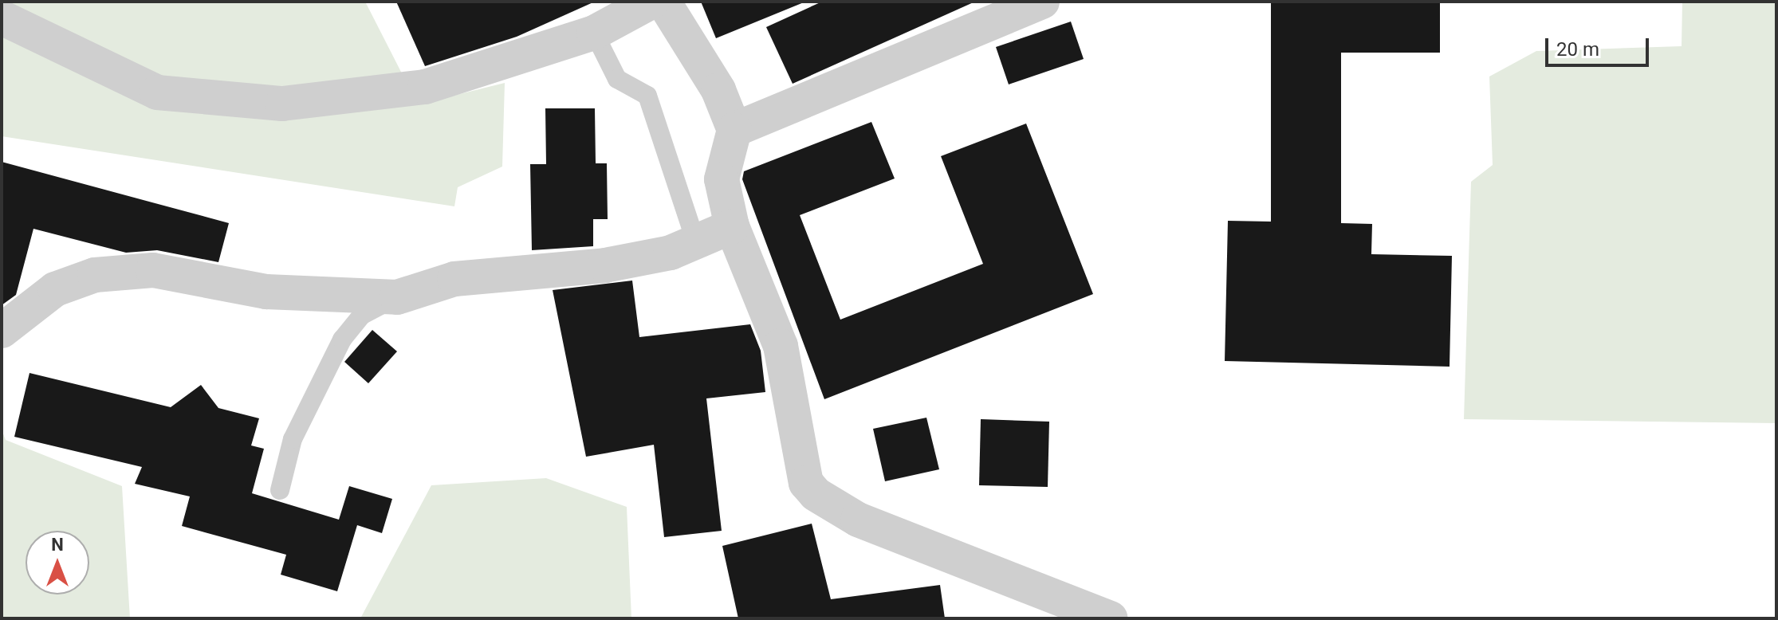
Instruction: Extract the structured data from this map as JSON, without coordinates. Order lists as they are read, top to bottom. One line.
{"scale_bar":"20 m","north":"top"}
